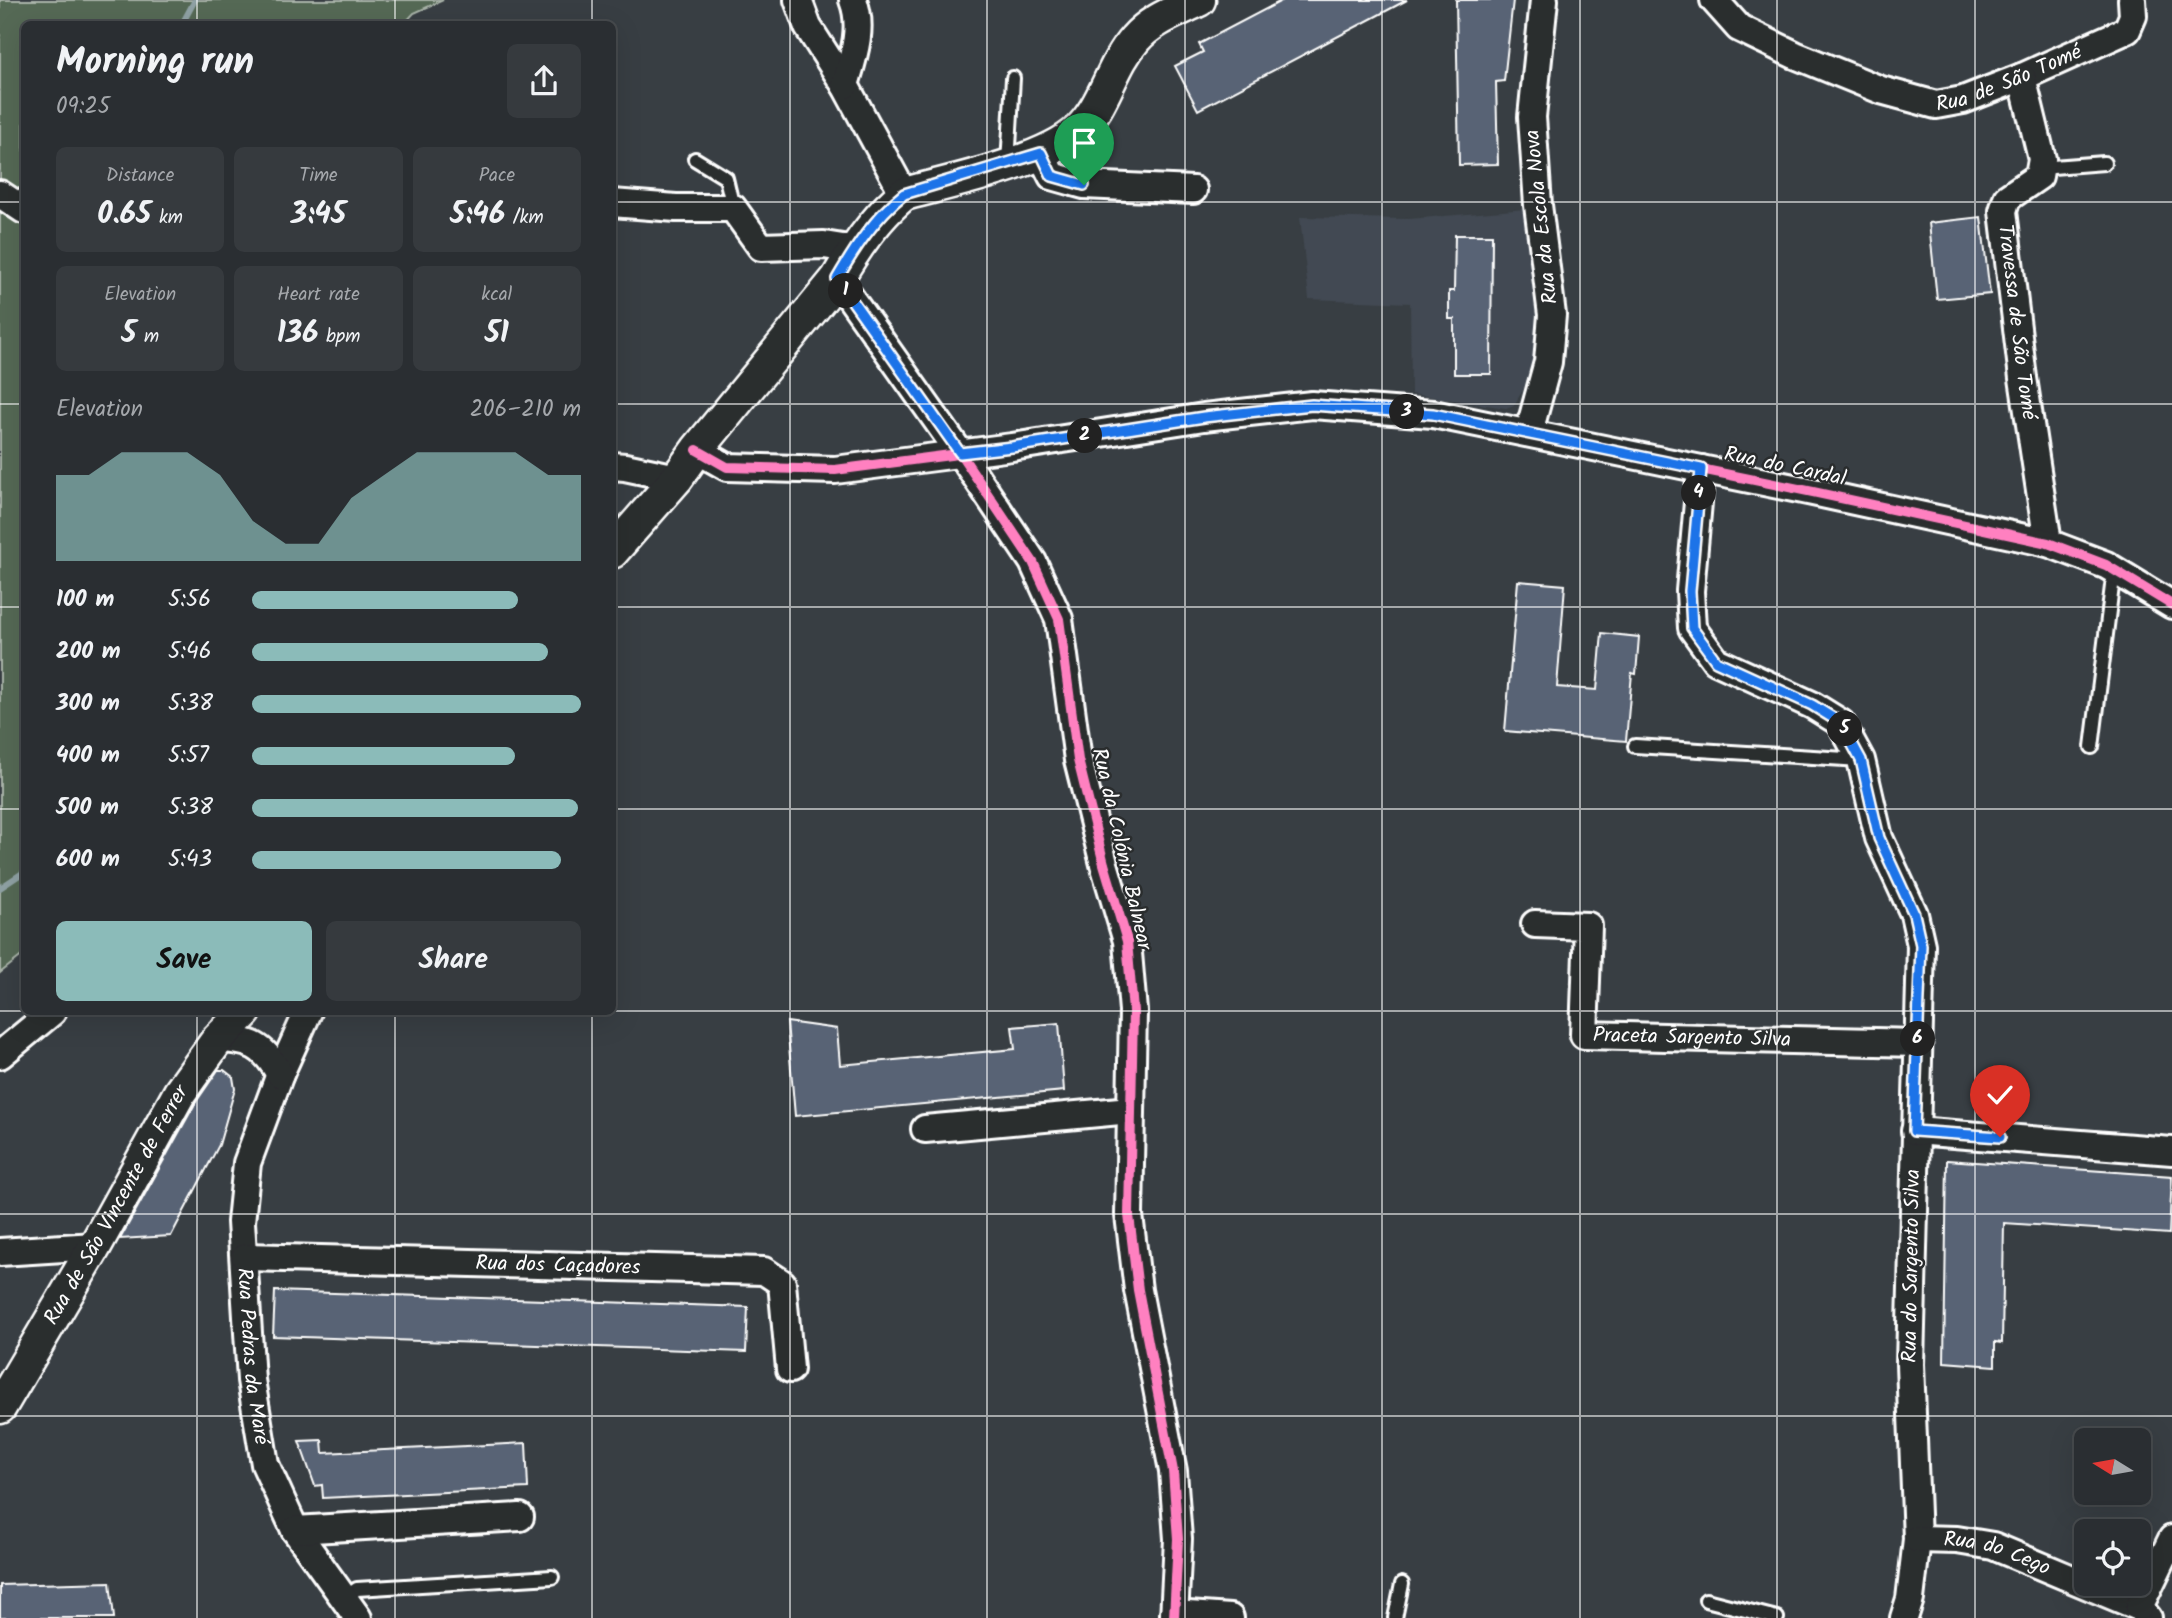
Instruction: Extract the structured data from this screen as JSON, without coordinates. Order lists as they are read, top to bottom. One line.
{"streets":{"street":["Rua de São Tomé","Rua da Escola Nova","Travessa de São Tomé","Rua do Cardal","Rua da Colónia Balnear","Praceta Sargento Silva","Rua de São Vincente de Ferrer","Rua dos Caçadores","Rua do Sargento Silva","Rua Pedras da Maré","Rua do Cego"]},"crossings":[["Rua da Escola Nova","Rua do Cardal"],["Travessa de São Tomé","Rua do Cardal"],["Rua do Cardal","Rua da Colónia Balnear"],["Rua do Cardal","Rua do Sargento Silva"],["Praceta Sargento Silva","Rua do Sargento Silva"],["Rua dos Caçadores","Rua Pedras da Maré"],["Rua do Sargento Silva","Rua do Cego"]],"north":"left","page":{"heading":["Morning run","09:25"],"stats":[["Distance","0.65 km"],["Time","3:45"],["Pace","5:46 /km"],["Elevation","5 m"],["Heart rate","136 bpm"],["kcal","51"]],"pins":["1","3","2","4","5","6"],"chart":["Elevation","206–210 m"],"list":[{"name":"100 m","note":"5:56"},{"name":"200 m","note":"5:46"},{"name":"300 m","note":"5:38"},{"name":"400 m","note":"5:57"},{"name":"500 m","note":"5:38"},{"name":"600 m","note":"5:43"}],"buttons":["Save","Share"]}}
